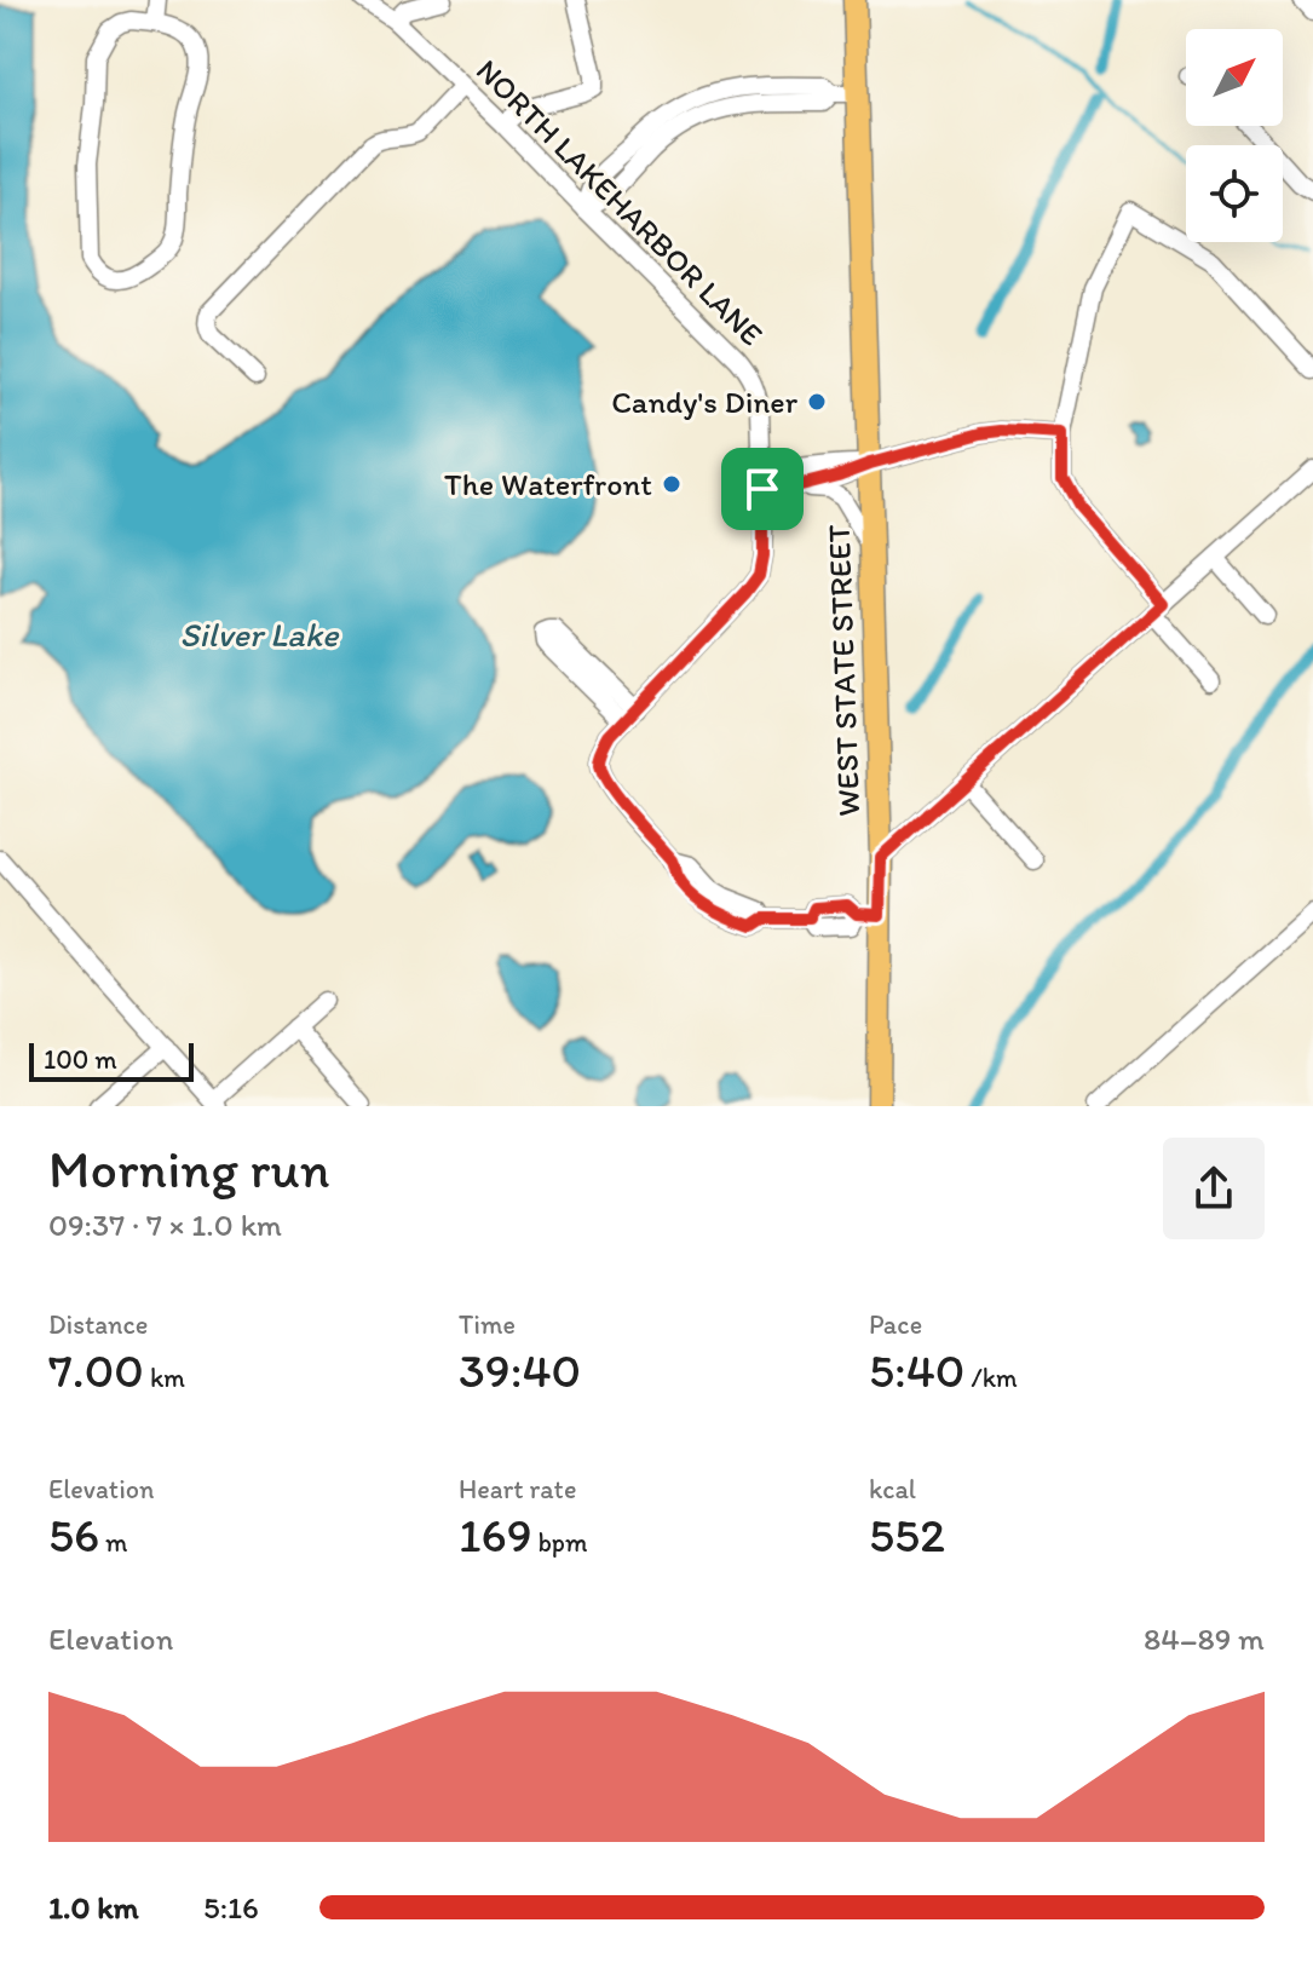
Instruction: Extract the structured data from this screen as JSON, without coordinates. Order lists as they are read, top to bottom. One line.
{"streets":{"main road":["WEST STATE STREET"],"street":["NORTH LAKEHARBOR LANE"]},"crossings":[["NORTH LAKEHARBOR LANE","WEST STATE STREET"]],"water":["Silver Lake"],"places":["Candy's Diner","The Waterfront"],"scale_bar":"100 m","north":"top right","page":{"scale":"100 m","heading":["Morning run","09:37 · 7 × 1.0 km"],"stats":[["Distance","7.00 km"],["Time","39:40"],["Pace","5:40 /km"],["Elevation","56 m"],["Heart rate","169 bpm"],["kcal","552"]],"chart":["Elevation","84–89 m"],"list":[{"name":"1.0 km","note":"5:16"}]}}
